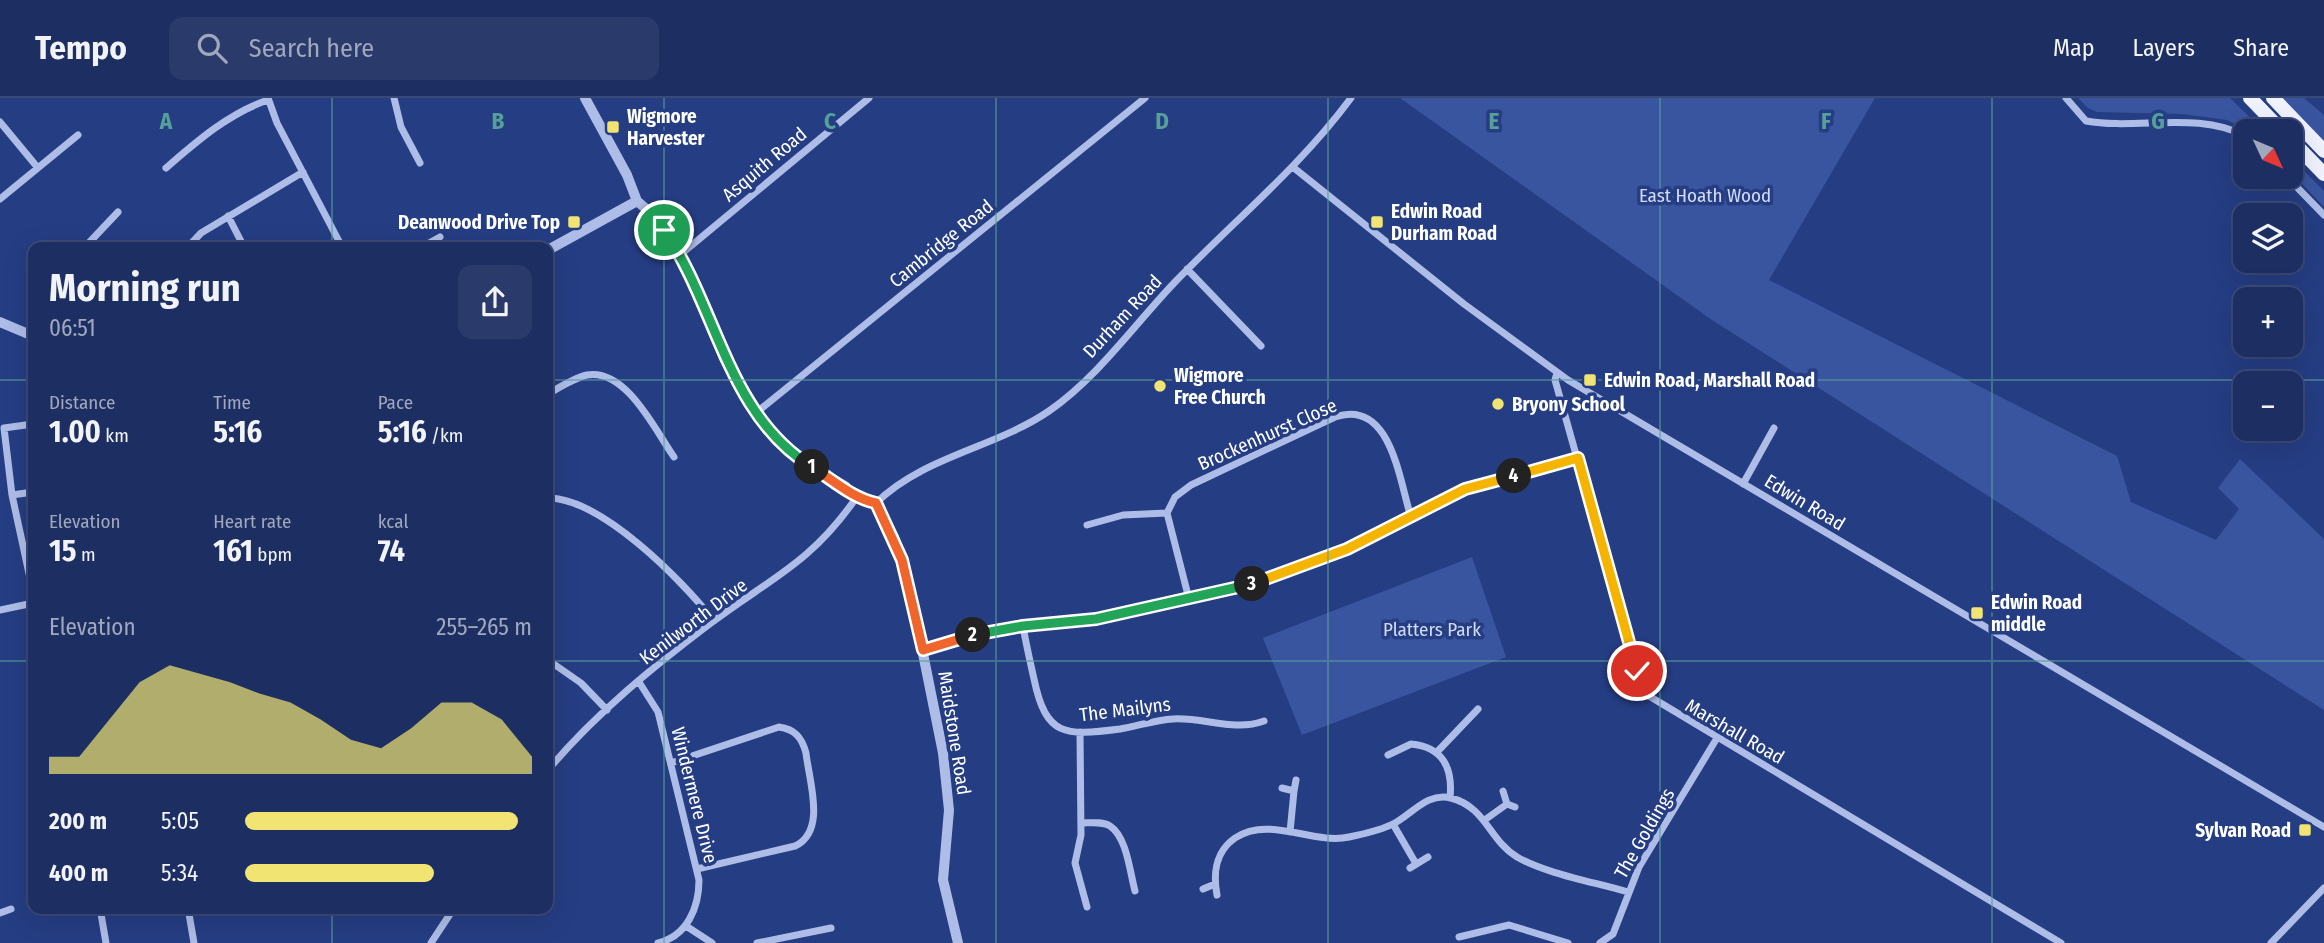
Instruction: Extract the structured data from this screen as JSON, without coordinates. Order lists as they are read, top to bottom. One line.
{"streets":{"street":["Asquith Road","Cambridge Road","Durham Road","Brockenhurst Close","Edwin Road","Kenilworth Drive","The Mailyns","Marshall Road","Maidstone Road","Windermere Drive","The Goldings"]},"crossings":[["Durham Road","Edwin Road"],["Durham Road","Maidstone Road"],["Edwin Road","Marshall Road"],["Kenilworth Drive","Windermere Drive"],["Marshall Road","The Goldings"]],"parks":["East Hoath Wood","Platters Park"],"places":{"transit":["Wigmore Harvester","Deanwood Drive Top","Edwin Road Durham Road","Edwin Road, Marshall Road","Edwin Road middle","Sylvan Road"],"other":["Wigmore Free Church","Bryony School"]},"north":"bottom right","page":{"header":"Tempo","search":"Search here","nav":["Map","Layers","Share"],"map_buttons":["+","−"],"heading":["Morning run","06:51"],"stats":[["Distance","1.00 km"],["Time","5:16"],["Pace","5:16 /km"],["Elevation","15 m"],["Heart rate","161 bpm"],["kcal","74"]],"pins":["1","4","3","2"],"chart":["Elevation","255–265 m"],"list":[{"name":"200 m","note":"5:05"},{"name":"400 m","note":"5:34"}]},"grid":{"columns":["A","B","C","D","E","F","G"]}}
